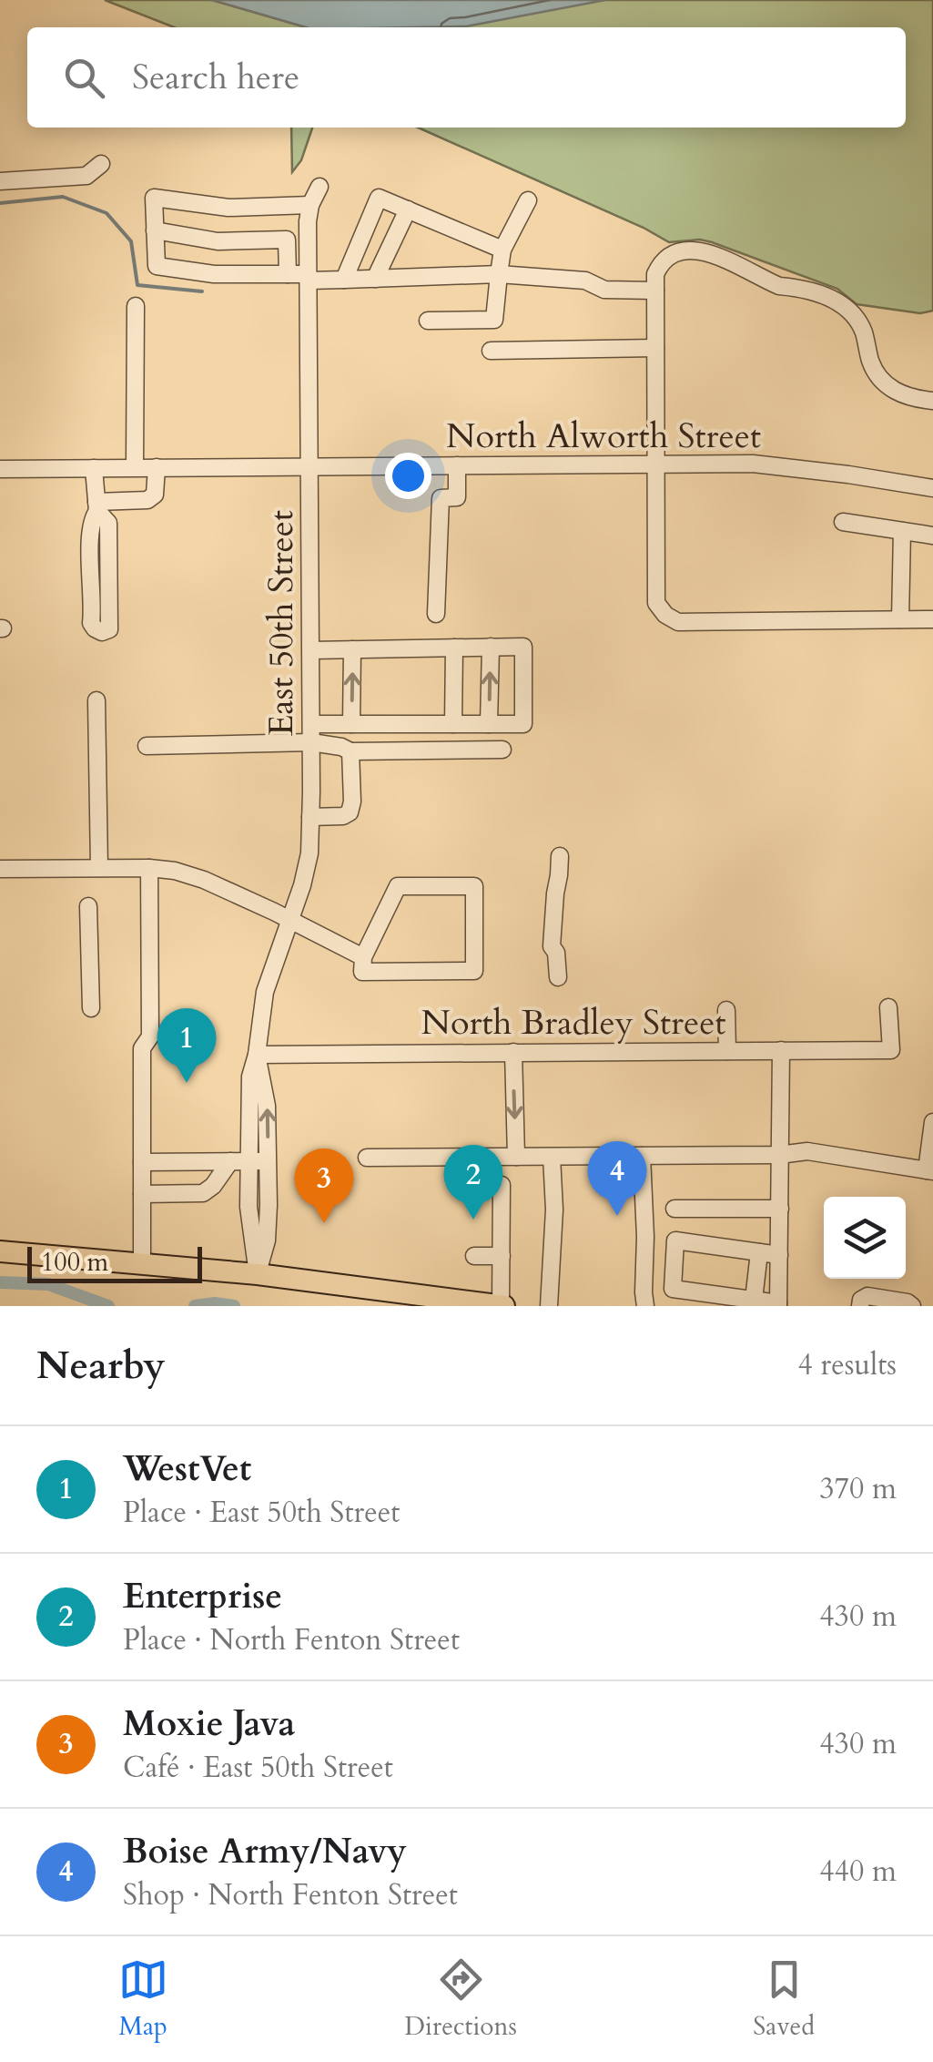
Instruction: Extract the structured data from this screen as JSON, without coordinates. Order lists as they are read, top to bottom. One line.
{"streets":{"street":["North Alworth Street","East 50th Street","North Bradley Street"]},"crossings":[["North Alworth Street","East 50th Street"],["East 50th Street","North Bradley Street"]],"scale_bar":"100 m","page":{"search":"Search here","pins":["1","4","2","3"],"scale":"100 m","heading":["Nearby","4 results"],"list":[{"mark":"1","name":"WestVet","note":"Place · East 50th Street","value":"370 m"},{"mark":"2","name":"Enterprise","note":"Place · North Fenton Street","value":"430 m"},{"mark":"3","name":"Moxie Java","note":"Café · East 50th Street","value":"430 m"},{"mark":"4","name":"Boise Army/Navy","note":"Shop · North Fenton Street","value":"440 m"}],"nav":["Map","Directions","Saved"]}}
